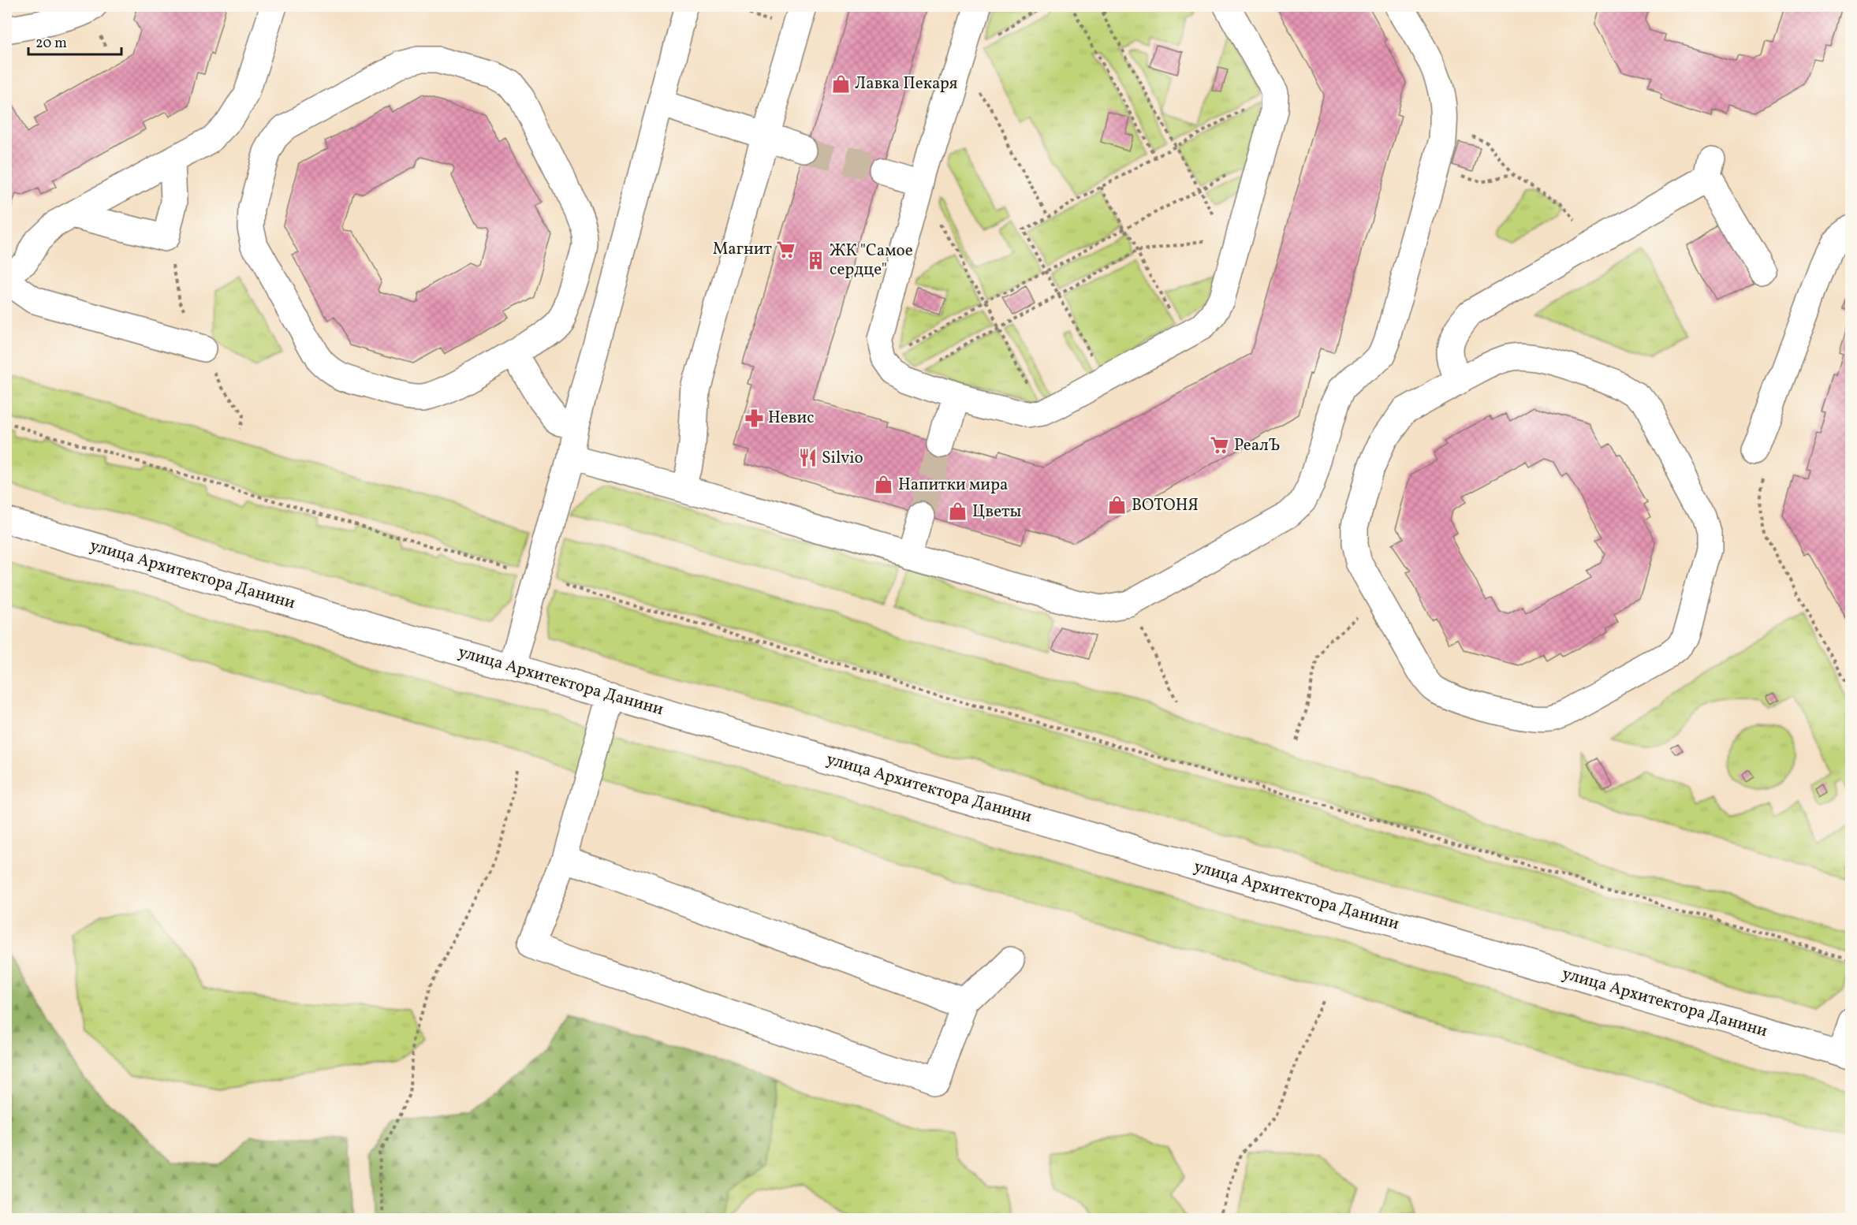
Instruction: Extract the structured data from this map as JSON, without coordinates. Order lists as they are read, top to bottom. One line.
{"streets":{"street":["улица Архитектора Данини"]},"places":{"shop":["Лавка Пекаря","Напитки мира","ВОТОНЯ","Цветы"],"supermarket":["Магнит","РеалЪ"],"building":["ЖК \"Самое сердце\""],"pharmacy":["Невис"],"restaurant":["Silvio"]},"scale_bar":"20 m"}
